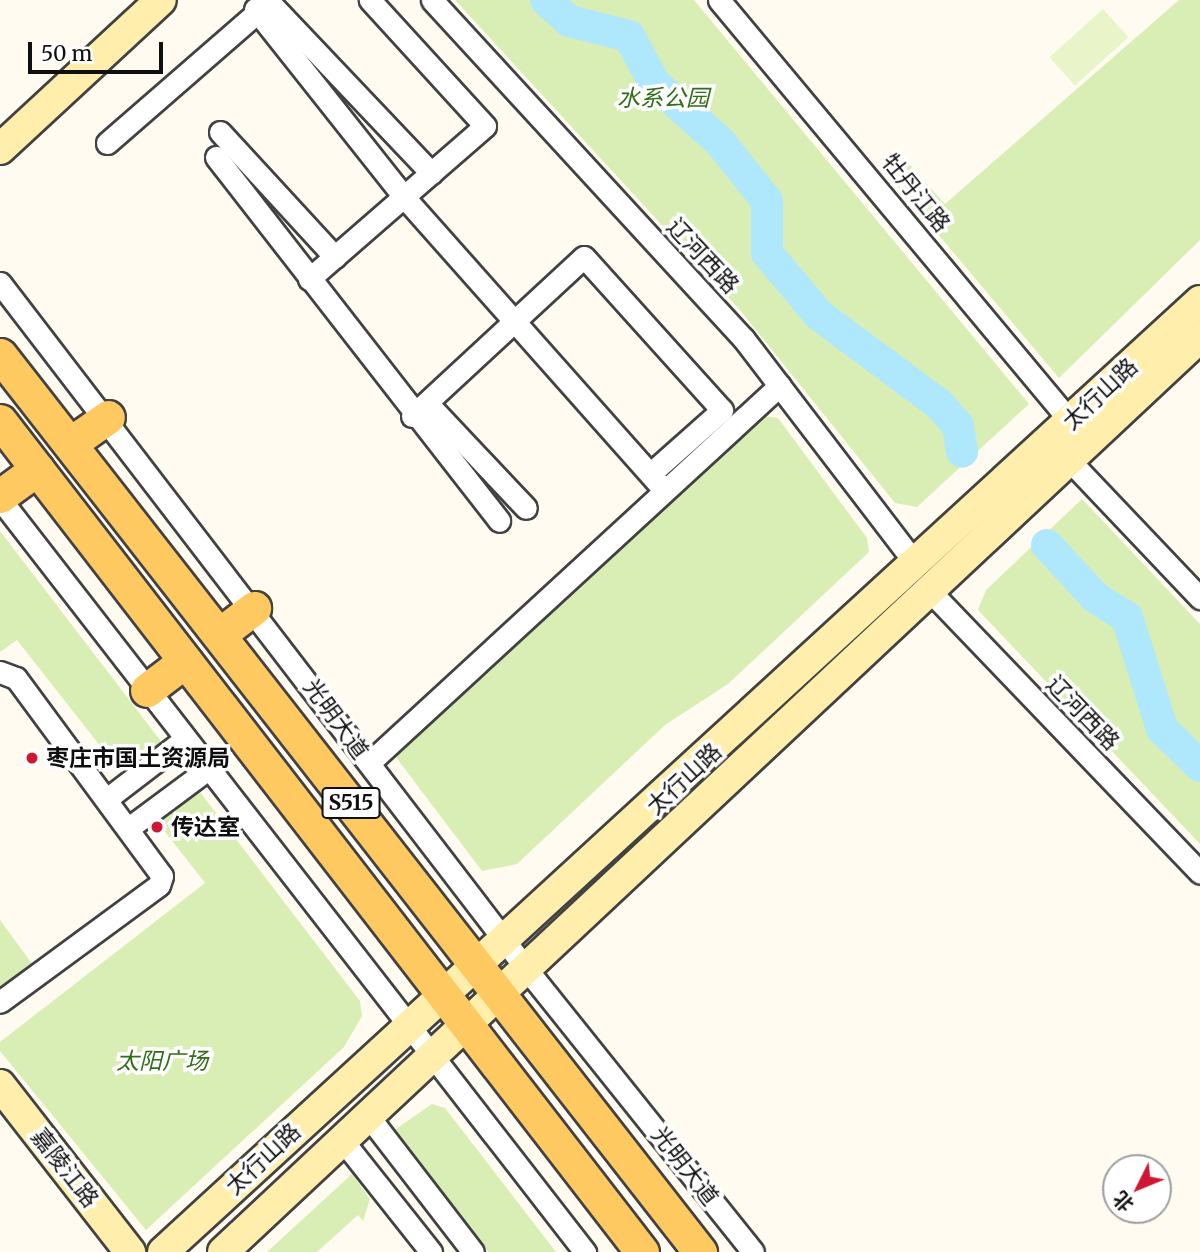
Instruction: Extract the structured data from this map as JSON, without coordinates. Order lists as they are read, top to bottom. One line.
{"streets":{"main road":["太行山路","光明大道","S515","嘉陵江路"],"street":["牡丹江路","辽河西路"]},"crossings":[["牡丹江路","太行山路"],["辽河西路","太行山路"],["太行山路","光明大道"],["太行山路","S515"]],"parks":["水系公园","太阳广场"],"places":["枣庄市国土资源局","传达室"],"scale_bar":"50 m","north":"bottom left"}
